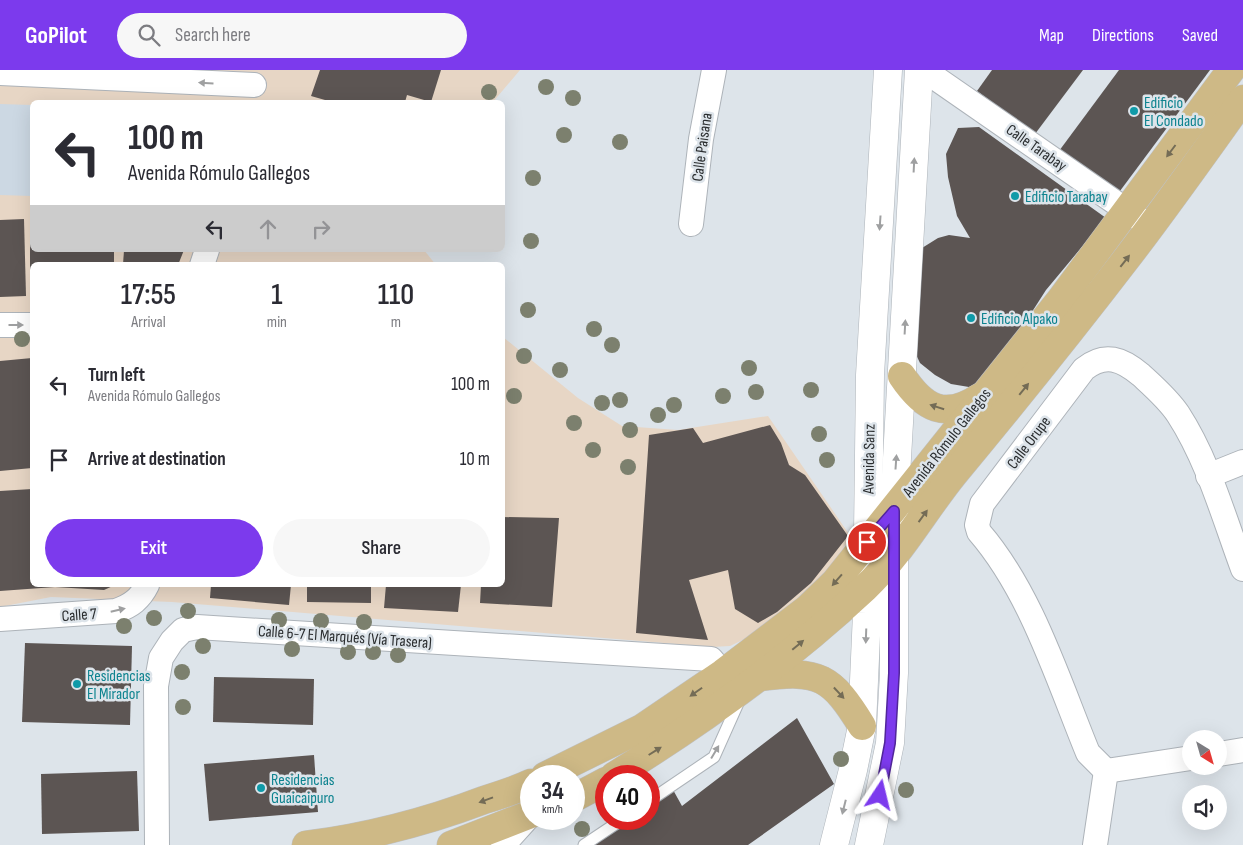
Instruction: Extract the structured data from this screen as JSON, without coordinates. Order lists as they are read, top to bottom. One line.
{"streets":{"main road":["Avenida Rómulo Gallegos"],"street":["Calle Paisana","Calle Tarabay","Calle Orupe","Avenida Sanz","Calle 7","Calle 6-7 El Marqués (Vía Trasera)"]},"crossings":[["Calle Tarabay","Avenida Rómulo Gallegos"],["Avenida Rómulo Gallegos","Avenida Sanz"],["Avenida Rómulo Gallegos","Calle 6-7 El Marqués (Vía Trasera)"]],"one_way":["Calle 7"],"places":["Edificio El Condado","Edificio Tarabay","Edificio Alpako","Residencias El Mirador","Residencias Guaicaipuro"],"north":"bottom right","page":{"header":"GoPilot","search":"Search here","nav":["Map","Directions","Saved"],"turn":["100 m","Avenida Rómulo Gallegos"],"eta":["17:55","Arrival","1","min","110","m"],"list":[{"name":"Turn left","note":"Avenida Rómulo Gallegos","value":"100 m"},{"name":"Arrive at destination","value":"10 m"}],"buttons":["Exit","Share"],"speed":"34 km/h","limit":"40"}}
